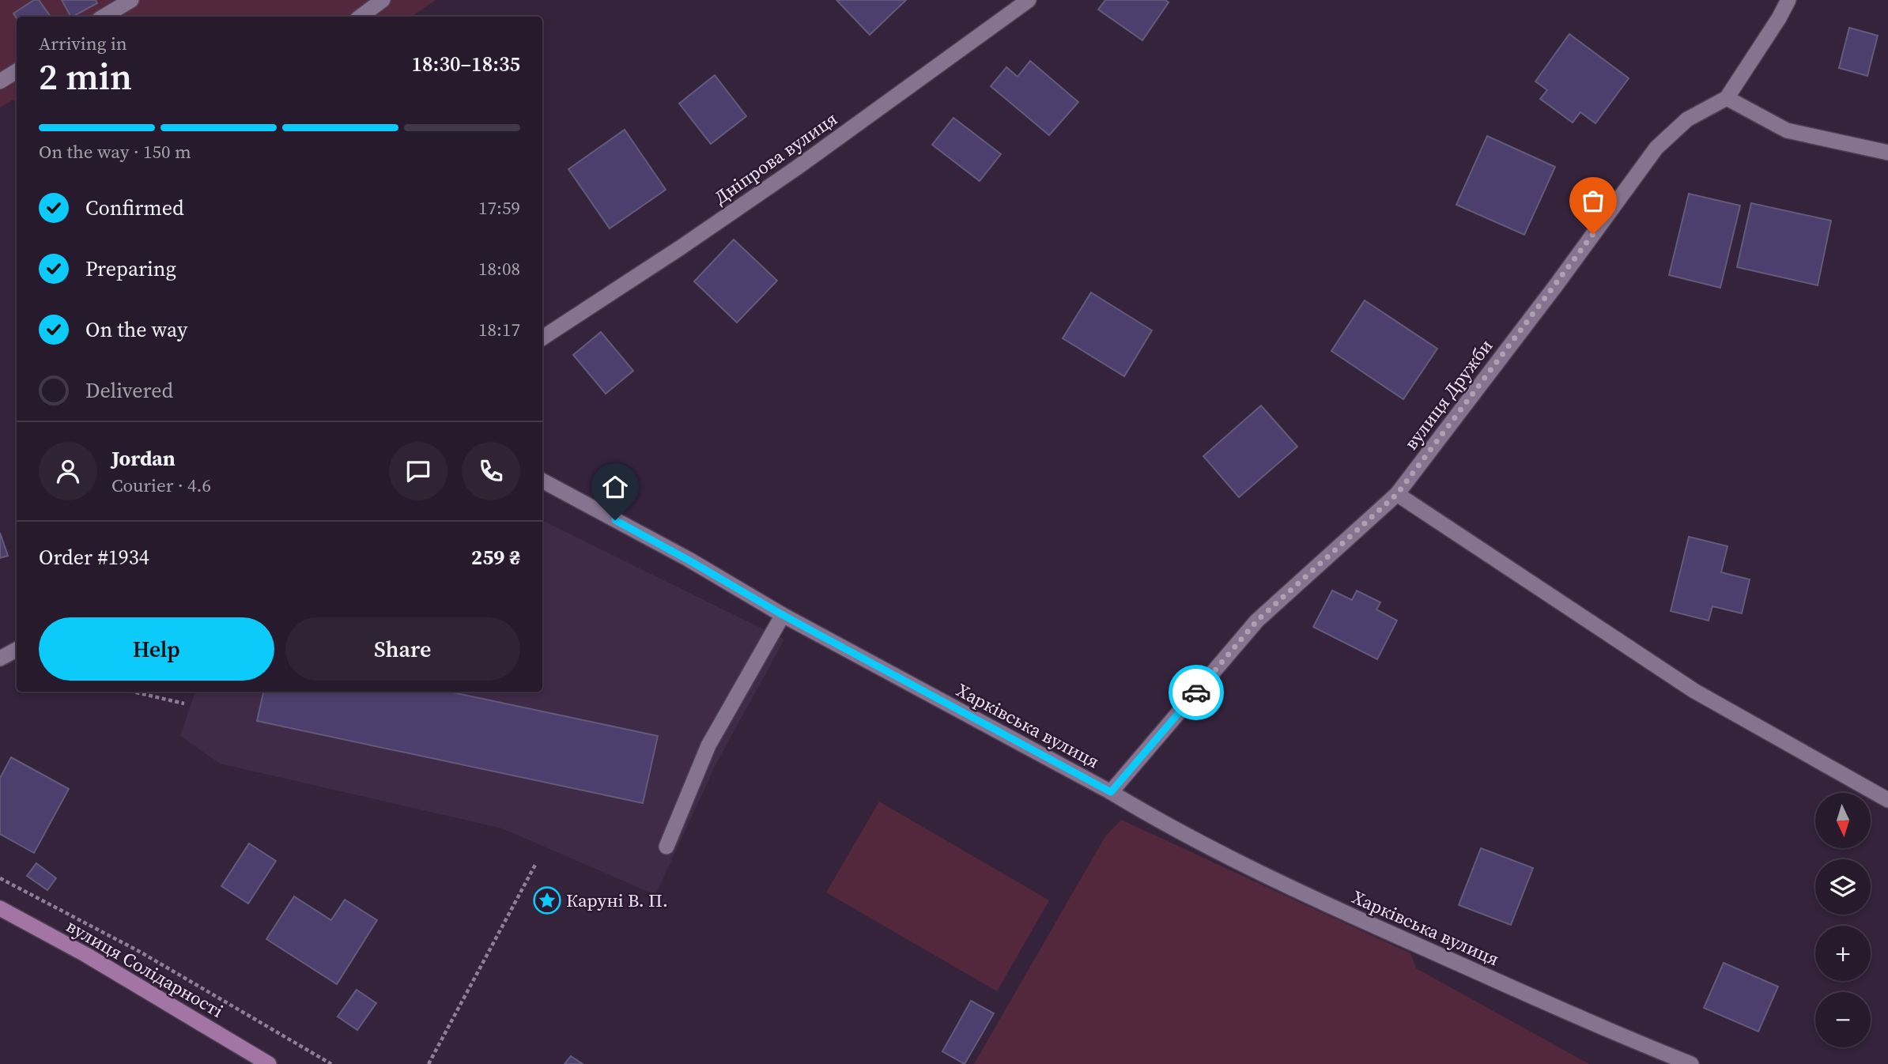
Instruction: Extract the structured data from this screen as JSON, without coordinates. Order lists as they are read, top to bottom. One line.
{"streets":{"main road":["вулиця Солідарності"],"street":["Дніпрова вулиця","вулиця Дружби","Харківська вулиця"]},"crossings":[["вулиця Дружби","Харківська вулиця"]],"places":{"place":["Каруні В. П."]},"north":"bottom","page":{"heading":["2 min","Arriving in","18:30–18:35"],"panel":["Jordan","Courier · 4.6","Order #1934","259 ₴"],"bar":"On the way · 150 m","list":[["Confirmed","17:59"],["Preparing","18:08"],["On the way","18:17"],"Delivered"],"buttons":["Help","Share"],"map_buttons":["+","−"]}}
